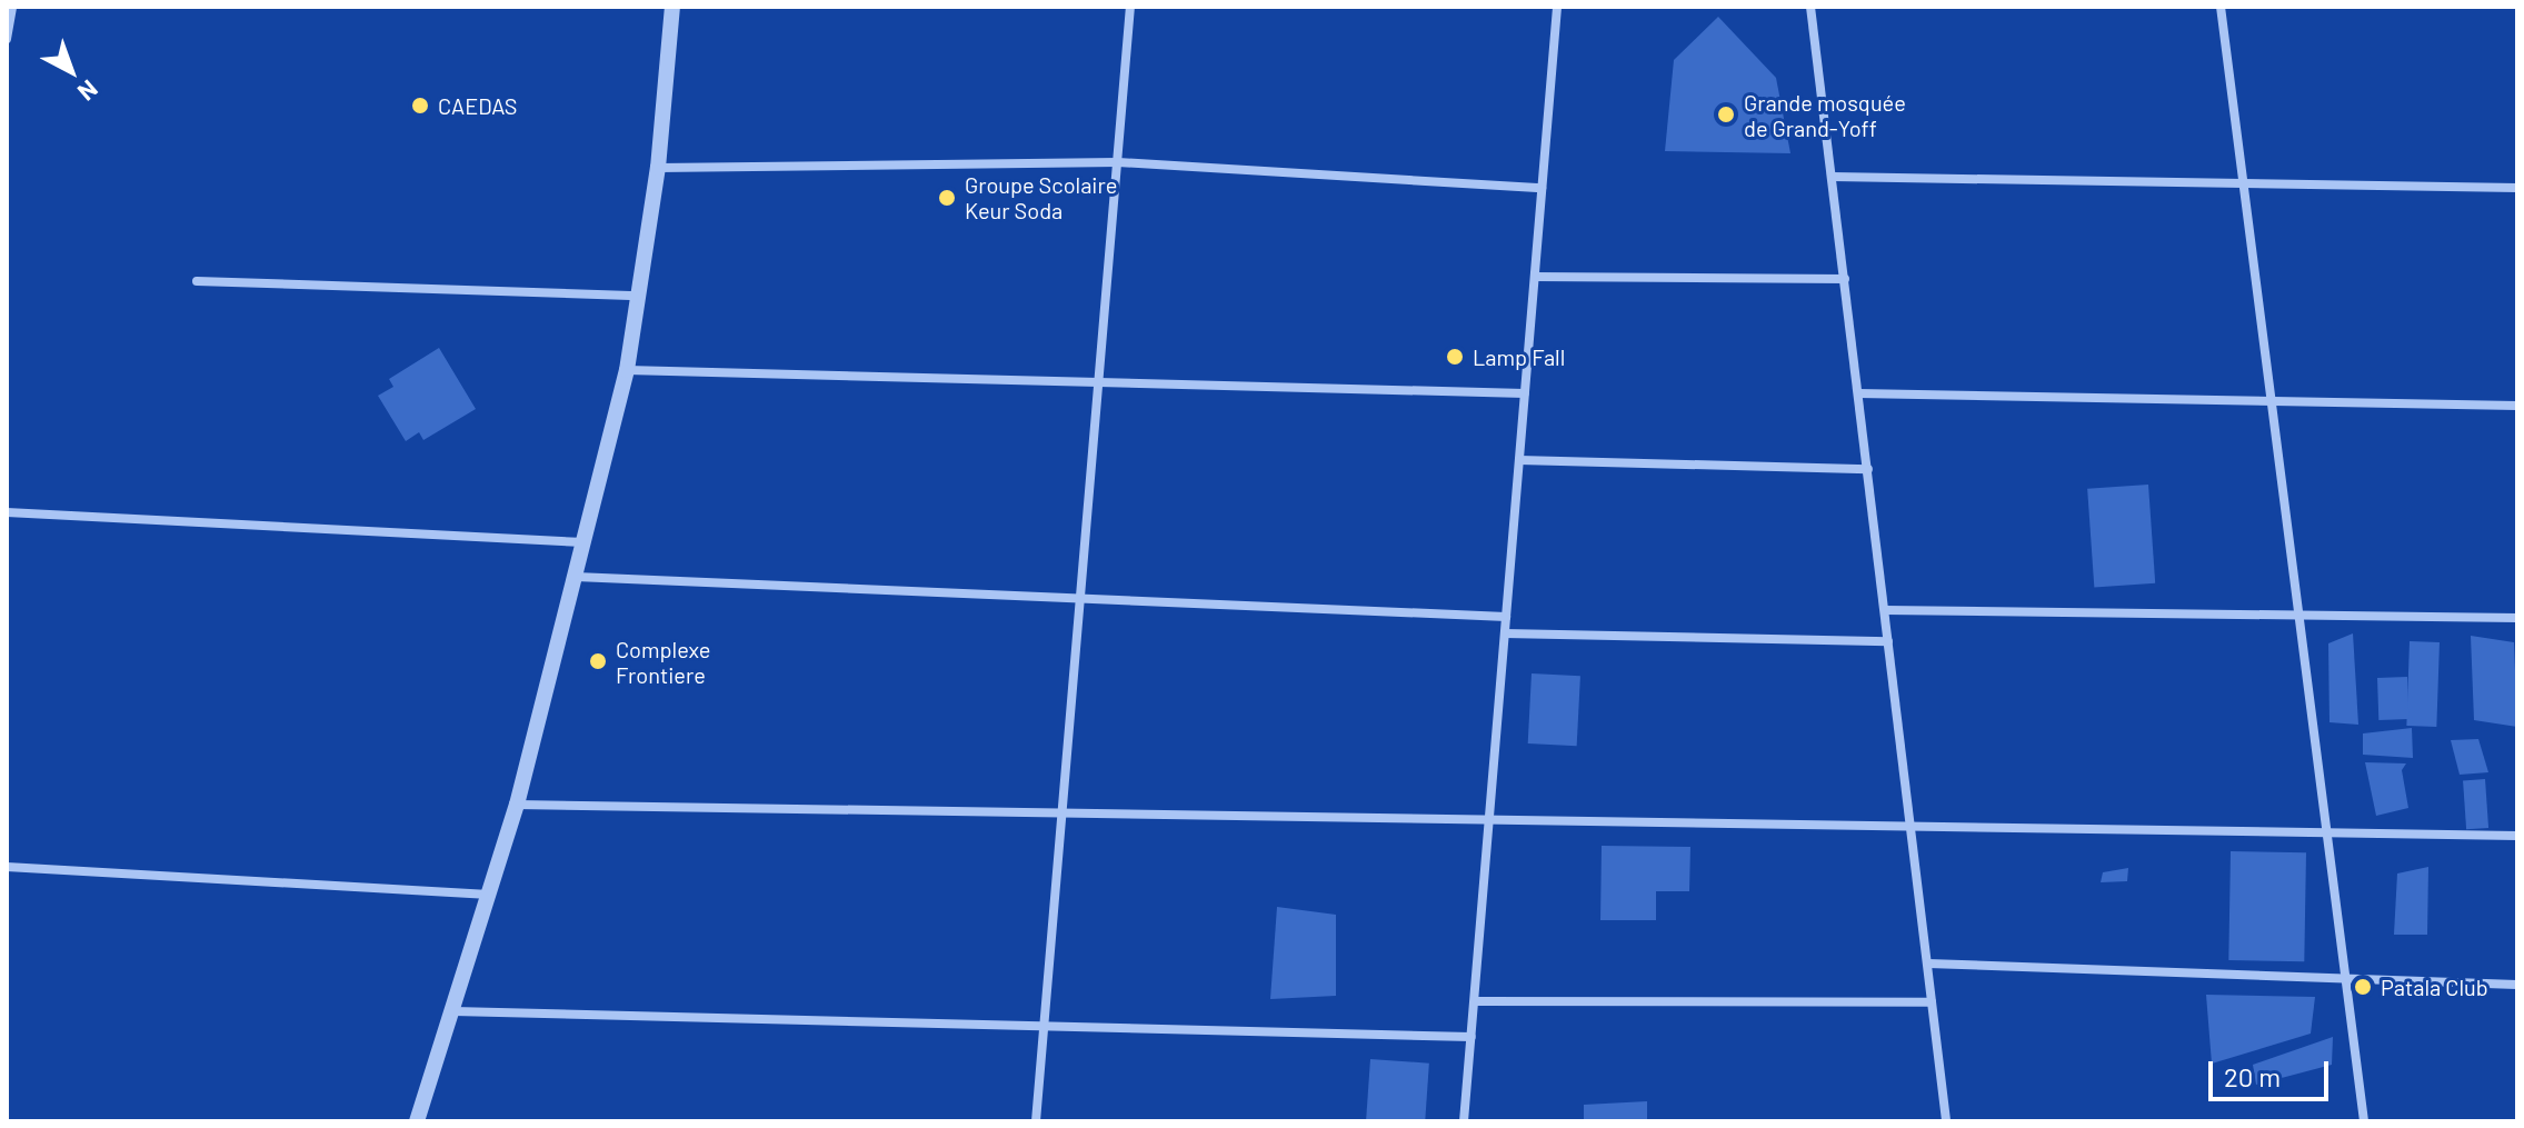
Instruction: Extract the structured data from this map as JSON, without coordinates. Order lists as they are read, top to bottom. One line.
{"places":["CAEDAS","Grande mosquée de Grand-Yoff","Groupe Scolaire Keur Soda","Lamp Fall","Complexe Frontiere","Patala Club"],"scale_bar":"20 m","north":"bottom right"}
